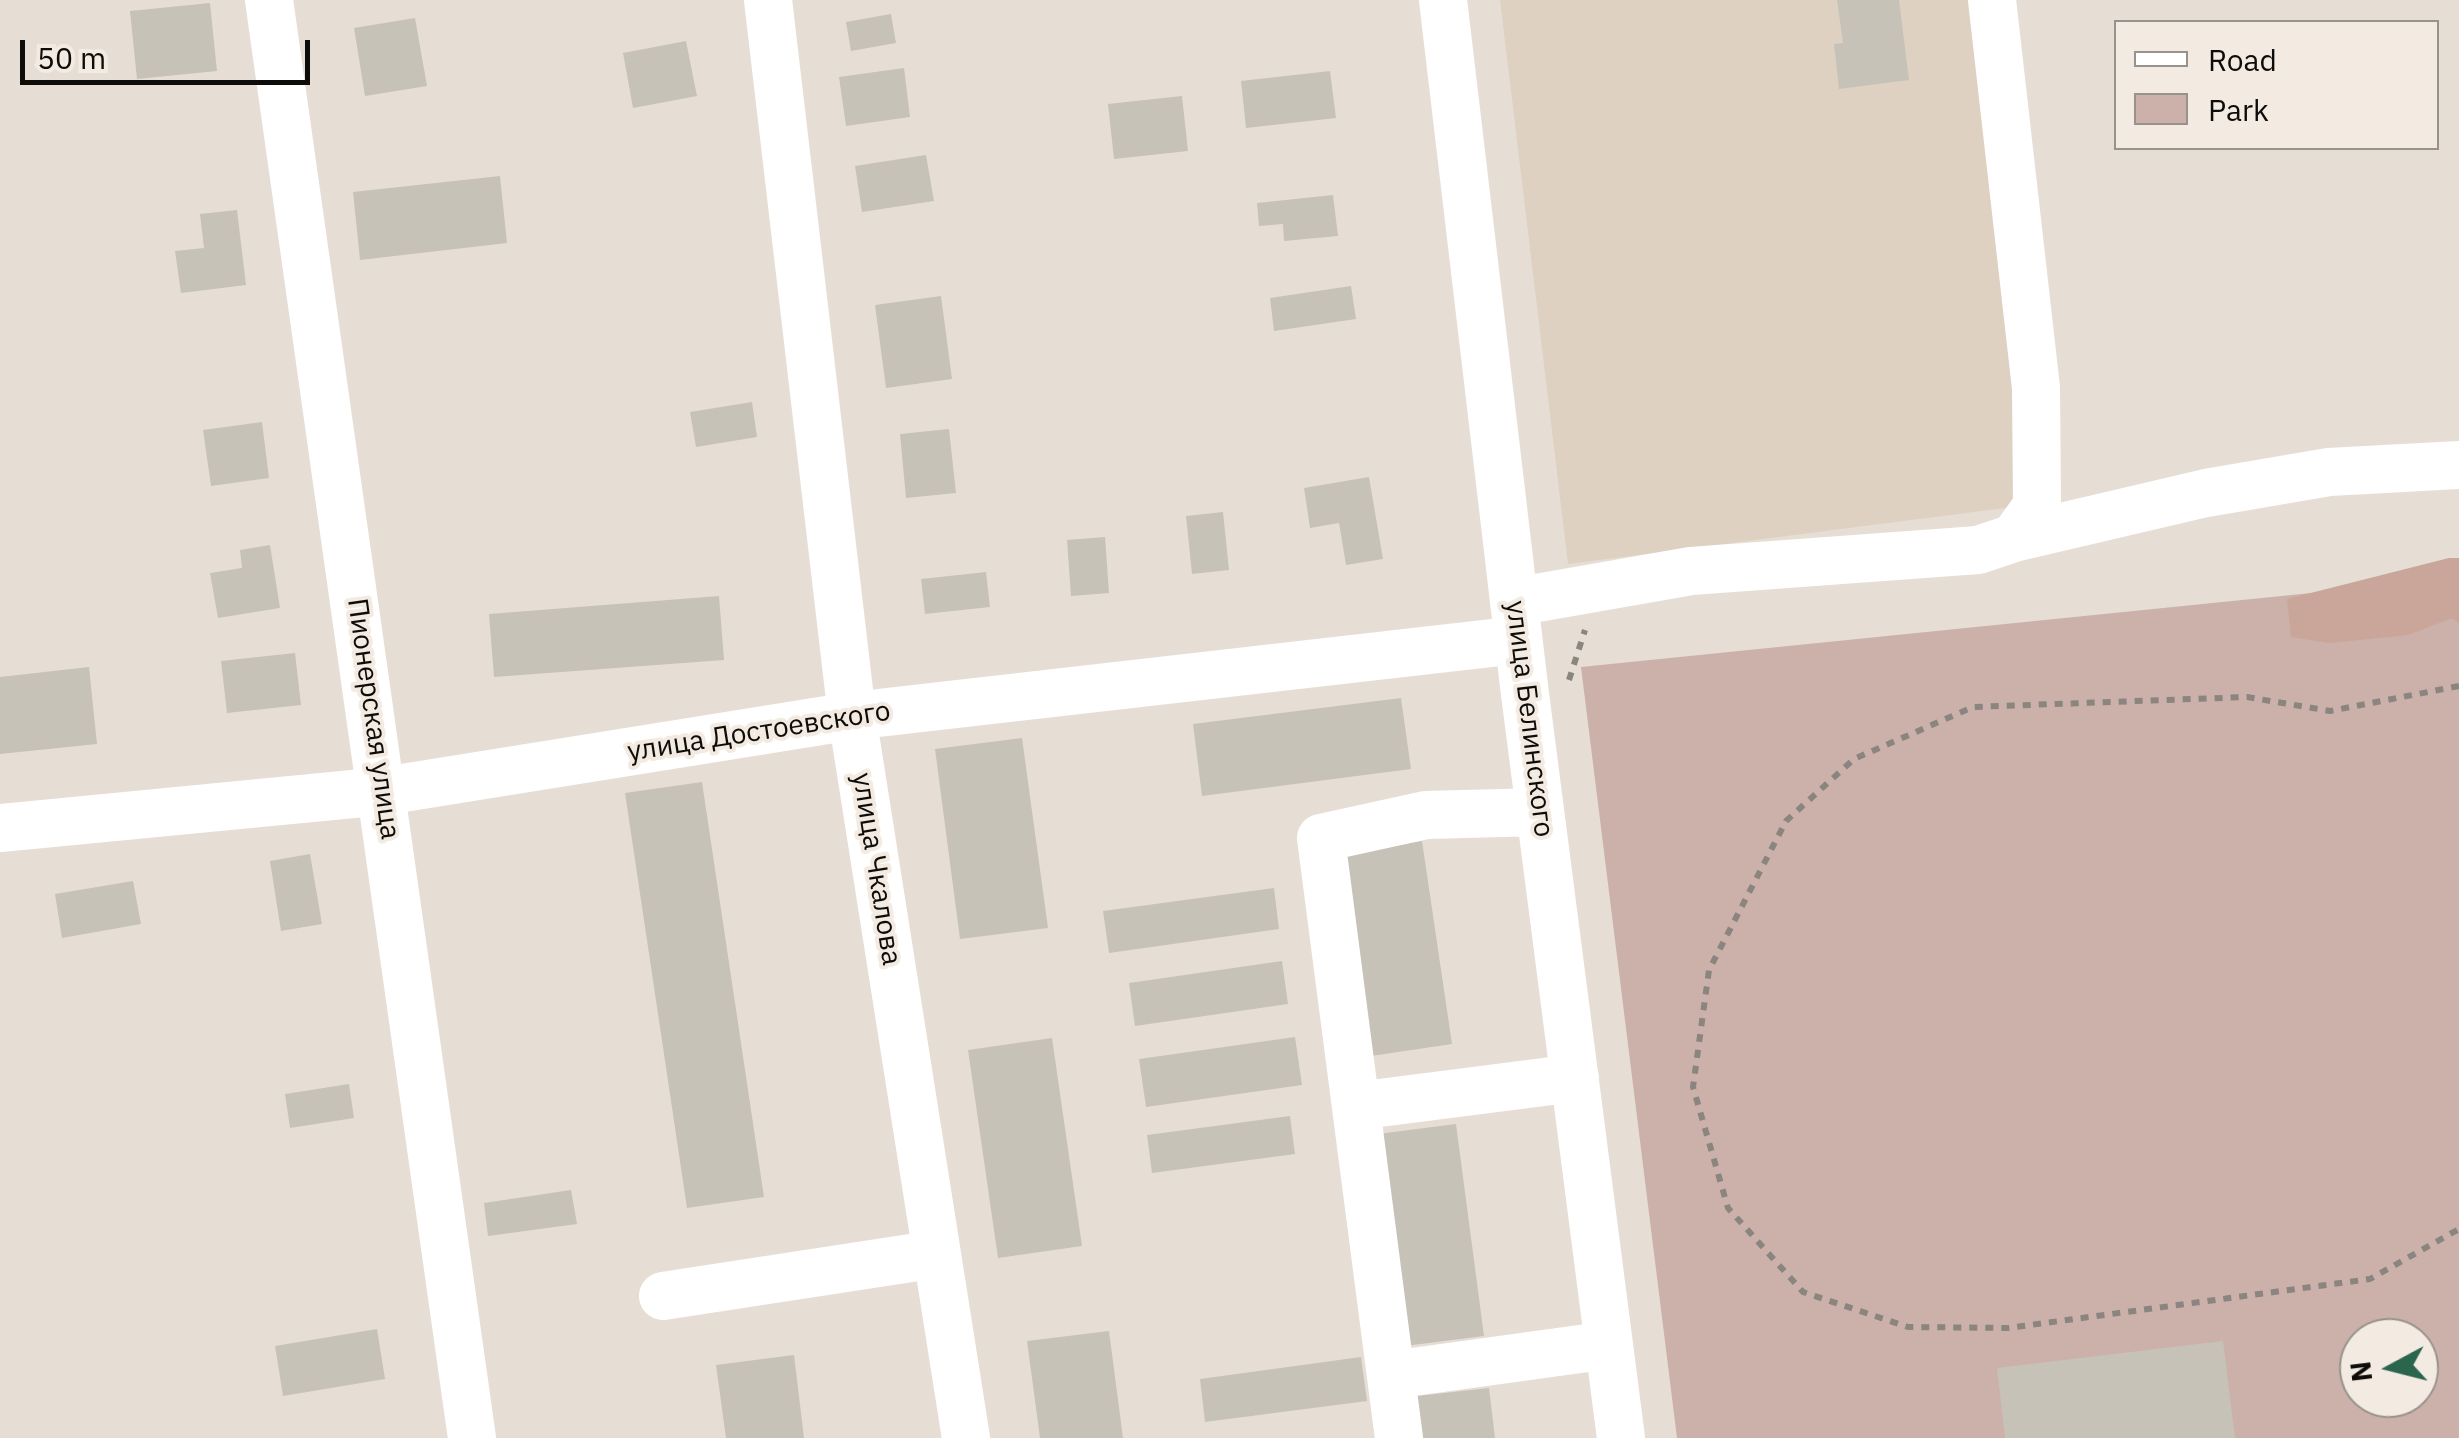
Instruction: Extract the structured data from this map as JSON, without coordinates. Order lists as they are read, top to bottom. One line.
{"streets":{"street":["Пионерская улица","улица Белинского","улица Достоевского","улица Чкалова"]},"crossings":[["Пионерская улица","улица Достоевского"],["улица Белинского","улица Достоевского"],["улица Достоевского","улица Чкалова"]],"legend":["Road","Park"],"scale_bar":"50 m","north":"left"}
